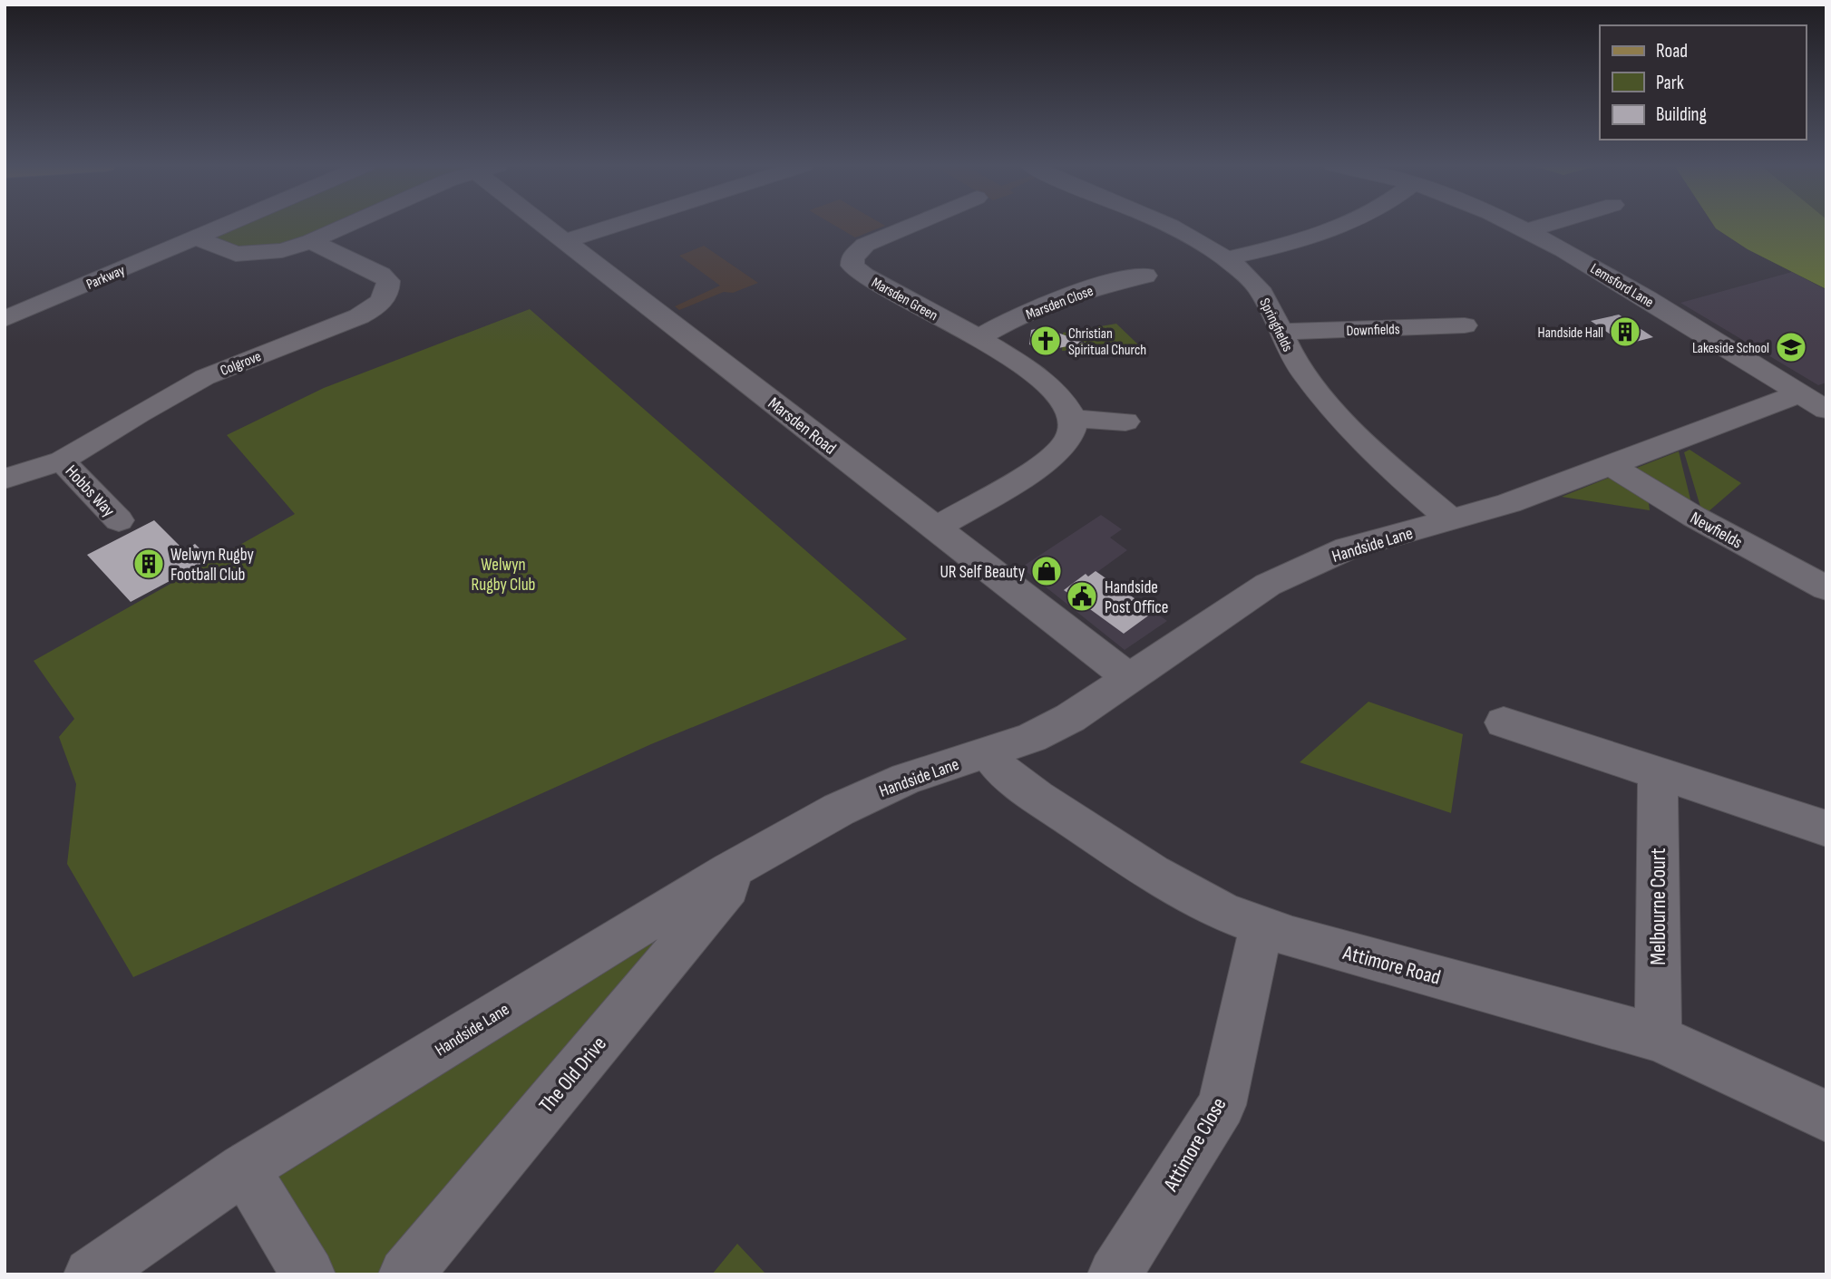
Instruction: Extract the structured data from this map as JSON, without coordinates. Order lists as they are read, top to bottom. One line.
{"streets":{"street":["Parkway","Lemsford Lane","Marsden Green","Marsden Close","Springfields","Downfields","Colgrove","Marsden Road","Hobbs Way","Newfields","Handside Lane","Melbourne Court","Attimore Road","The Old Drive","Attimore Close"]},"crossings":[["Lemsford Lane","Handside Lane"],["Marsden Green","Marsden Close"],["Springfields","Downfields"],["Springfields","Handside Lane"],["Colgrove","Hobbs Way"],["Marsden Road","Handside Lane"],["Newfields","Handside Lane"],["Handside Lane","Attimore Road"],["Handside Lane","The Old Drive"],["Melbourne Court","Attimore Road"],["Attimore Road","Attimore Close"]],"parks":["Welwyn Rugby Club"],"places":{"building":["Handside Hall","Welwyn Rugby Football Club"],"church":["Christian Spiritual Church"],"school or university":["Lakeside School"],"shop":["UR Self Beauty"],"public building":["Handside Post Office"]},"legend":["Road","Park","Building"]}
